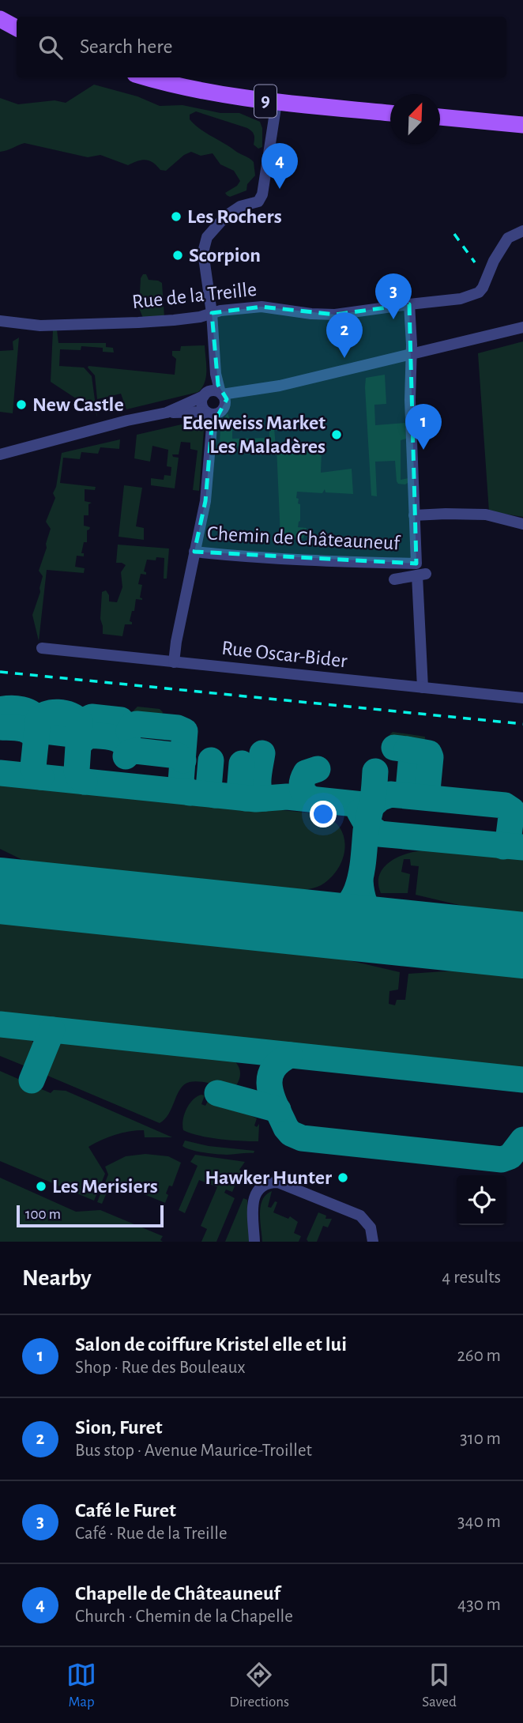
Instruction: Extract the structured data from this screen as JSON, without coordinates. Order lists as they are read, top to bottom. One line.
{"streets":{"main road":["9"],"street":["Rue de la Treille","Chemin de Châteauneuf","Rue Oscar-Bider"]},"crossings":[["Chemin de Châteauneuf","Rue Oscar-Bider"]],"places":["Les Rochers","Scorpion","New Castle","Edelweiss Market Les Maladères","Hawker Hunter","Les Merisiers"],"scale_bar":"100 m","north":"top right","page":{"search":"Search here","pins":["4","3","2","1"],"scale":"100 m","heading":["Nearby","4 results"],"list":[{"mark":"1","name":"Salon de coiffure Kristel elle et lui","note":"Shop · Rue des Bouleaux","value":"260 m"},{"mark":"2","name":"Sion, Furet","note":"Bus stop · Avenue Maurice-Troillet","value":"310 m"},{"mark":"3","name":"Café le Furet","note":"Café · Rue de la Treille","value":"340 m"},{"mark":"4","name":"Chapelle de Châteauneuf","note":"Church · Chemin de la Chapelle","value":"430 m"}],"nav":["Map","Directions","Saved"]}}
